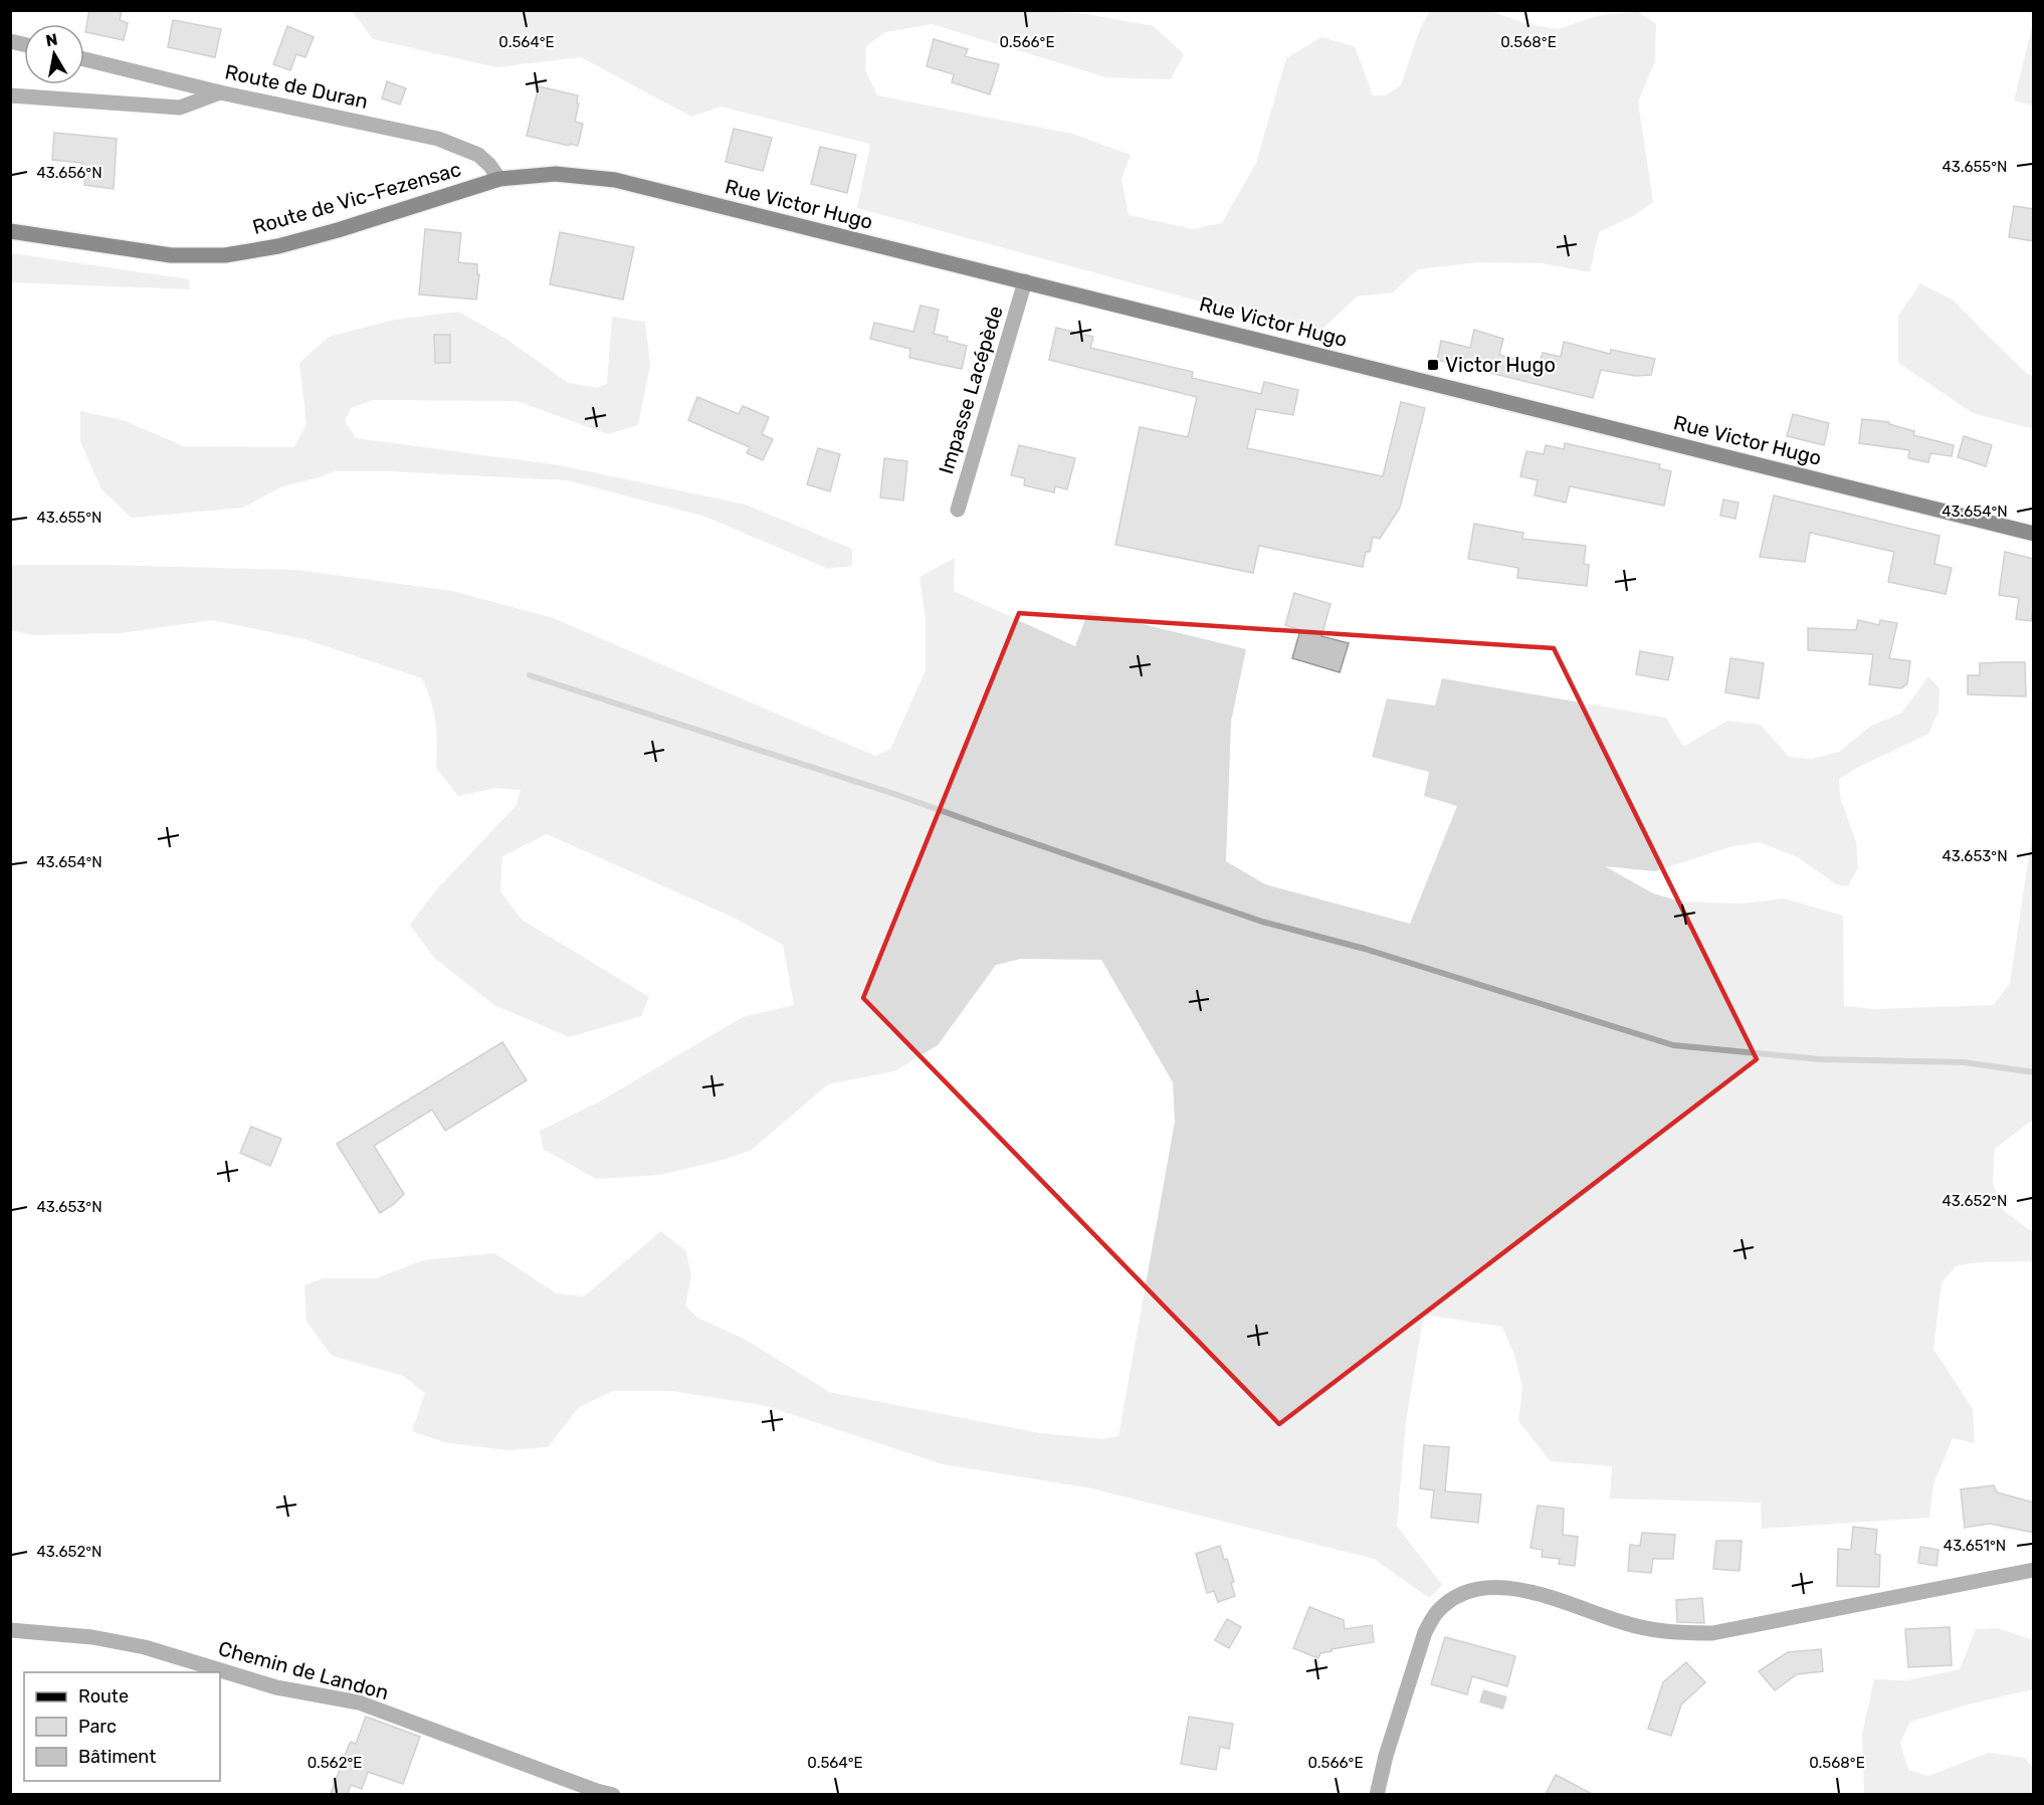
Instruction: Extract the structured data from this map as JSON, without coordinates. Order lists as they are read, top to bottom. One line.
{"streets":{"main road":["Route de Vic-Fezensac","Rue Victor Hugo"],"street":["Route de Duran","Impasse Lacépède","Chemin de Landon"]},"crossings":[["Route de Duran","Route de Vic-Fezensac"],["Route de Duran","Rue Victor Hugo"],["Route de Vic-Fezensac","Rue Victor Hugo"],["Rue Victor Hugo","Impasse Lacépède"]],"places":{"transit":["Victor Hugo"]},"legend":["Route","Parc","Bâtiment"],"north":"top","coordinates":["0.564°E","0.566°E","0.568°E","43.655°N","43.656°N","43.654°N","43.653°N","43.652°N","43.651°N","0.562°E"]}
